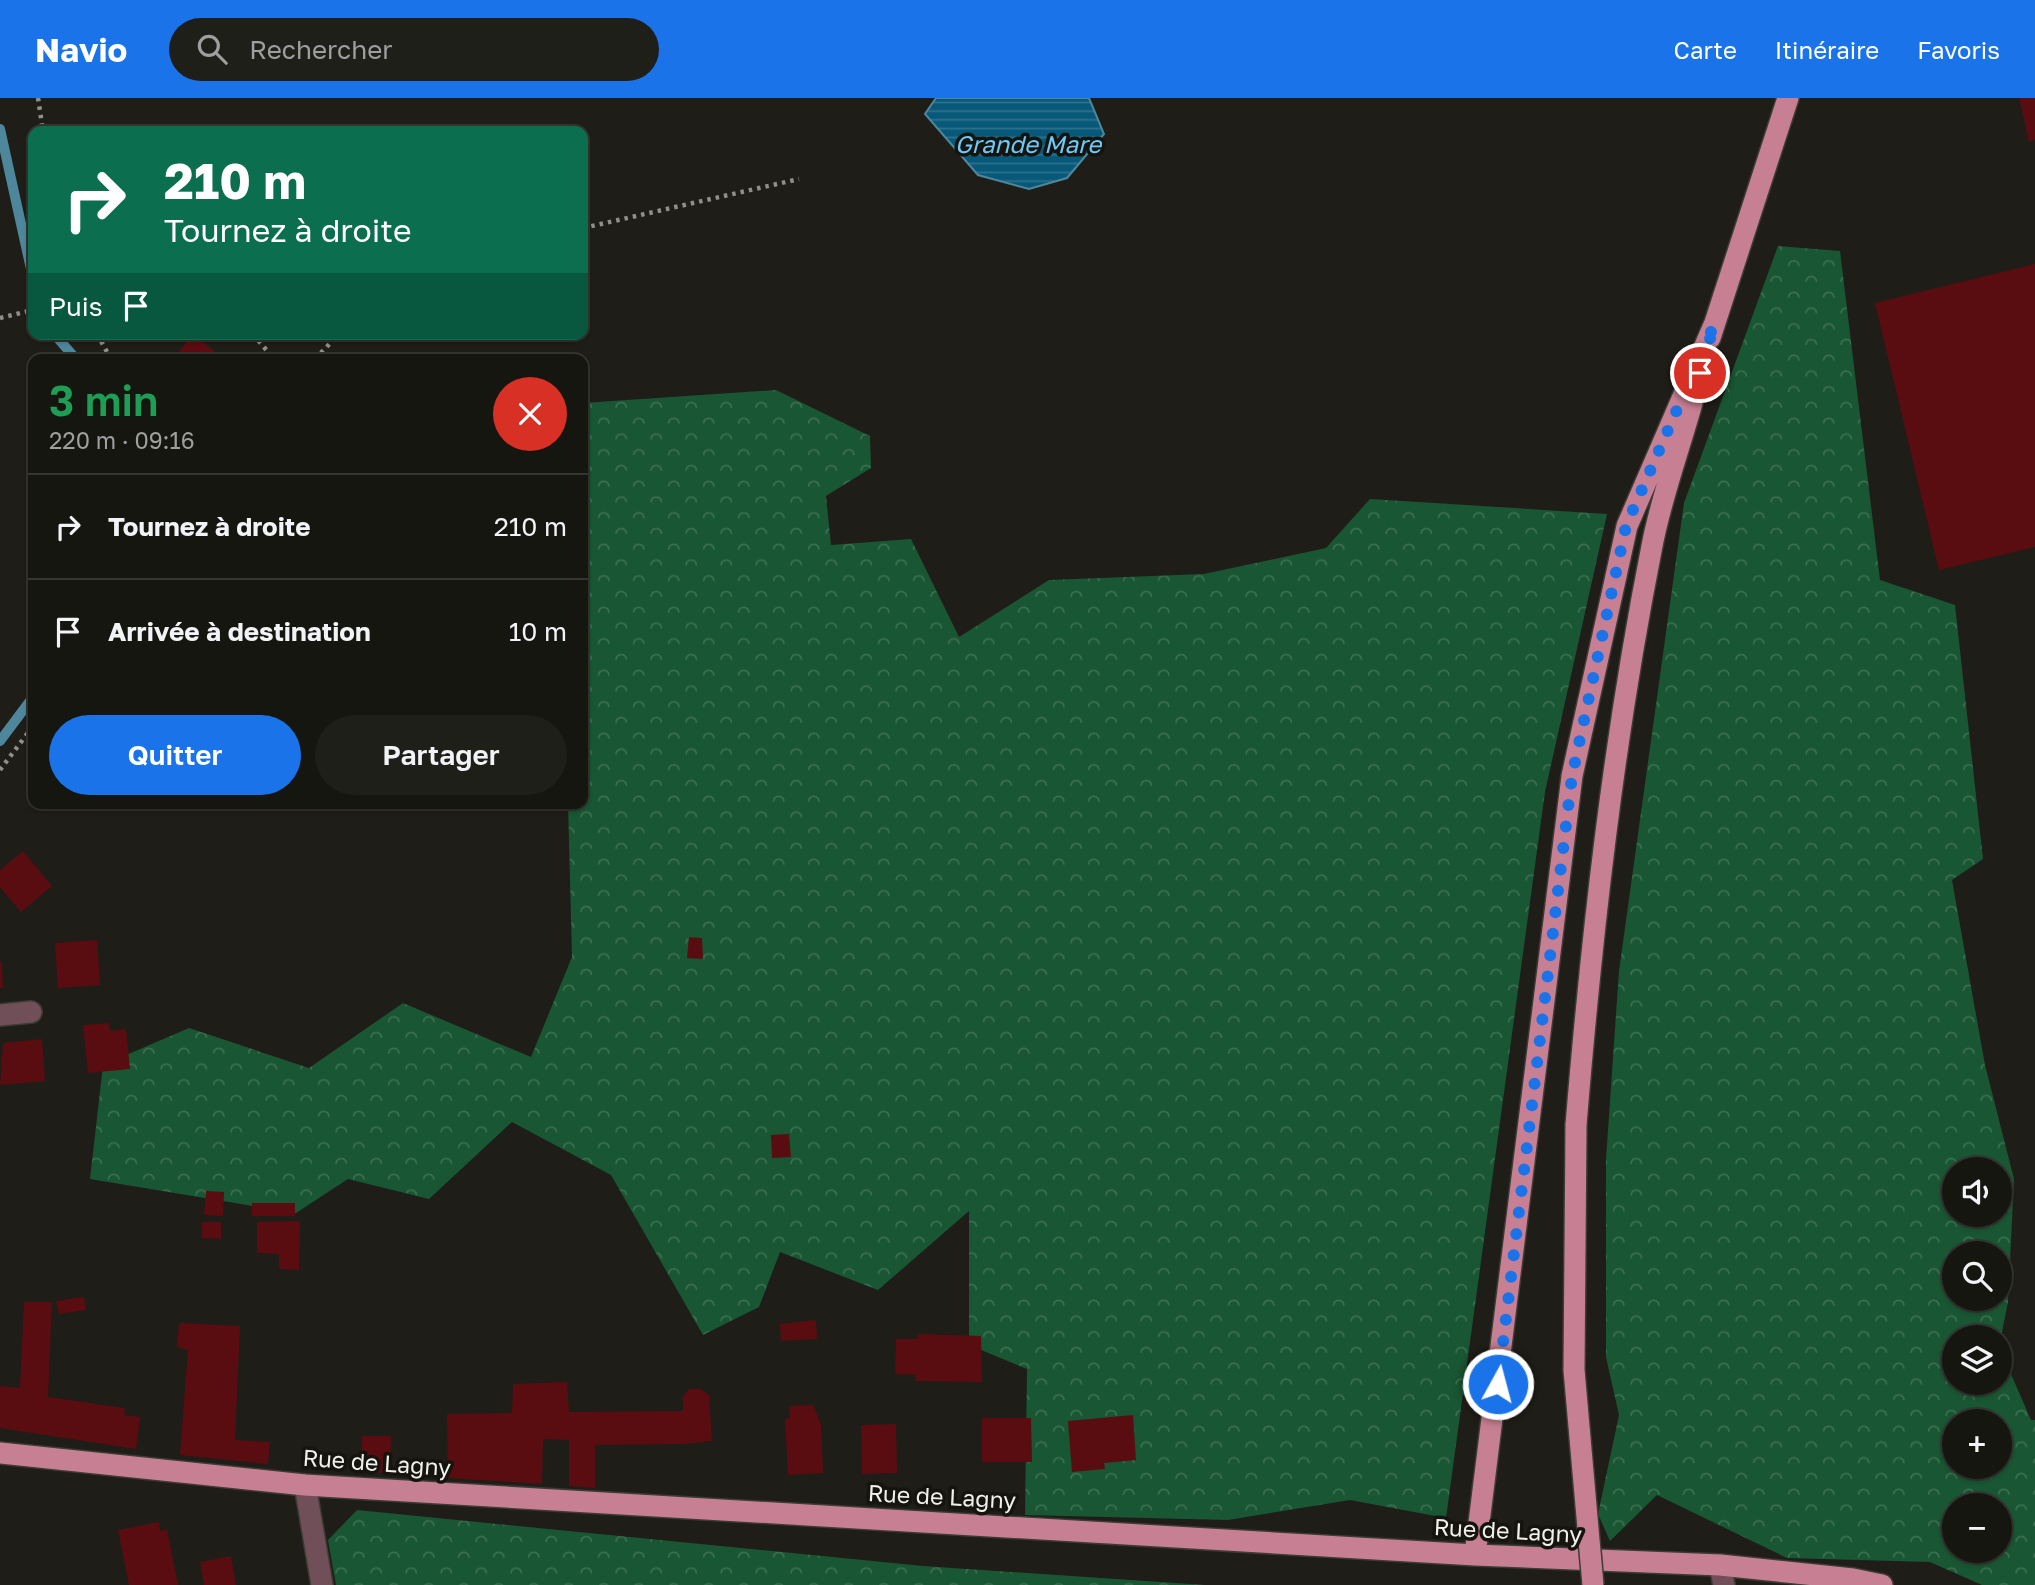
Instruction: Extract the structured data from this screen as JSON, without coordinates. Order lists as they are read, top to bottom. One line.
{"streets":{"main road":["Rue de Lagny"]},"water":["Grande Mare"],"page":{"header":"Navio","search":"Rechercher","nav":["Carte","Itinéraire","Favoris"],"turn":["210 m","Tournez à droite"],"then":"Puis","heading":["3 min","220 m · 09:16"],"list":[{"name":"Tournez à droite","value":"210 m"},{"name":"Arrivée à destination","value":"10 m"}],"buttons":["Quitter","Partager"],"map_buttons":["+","−"]}}
